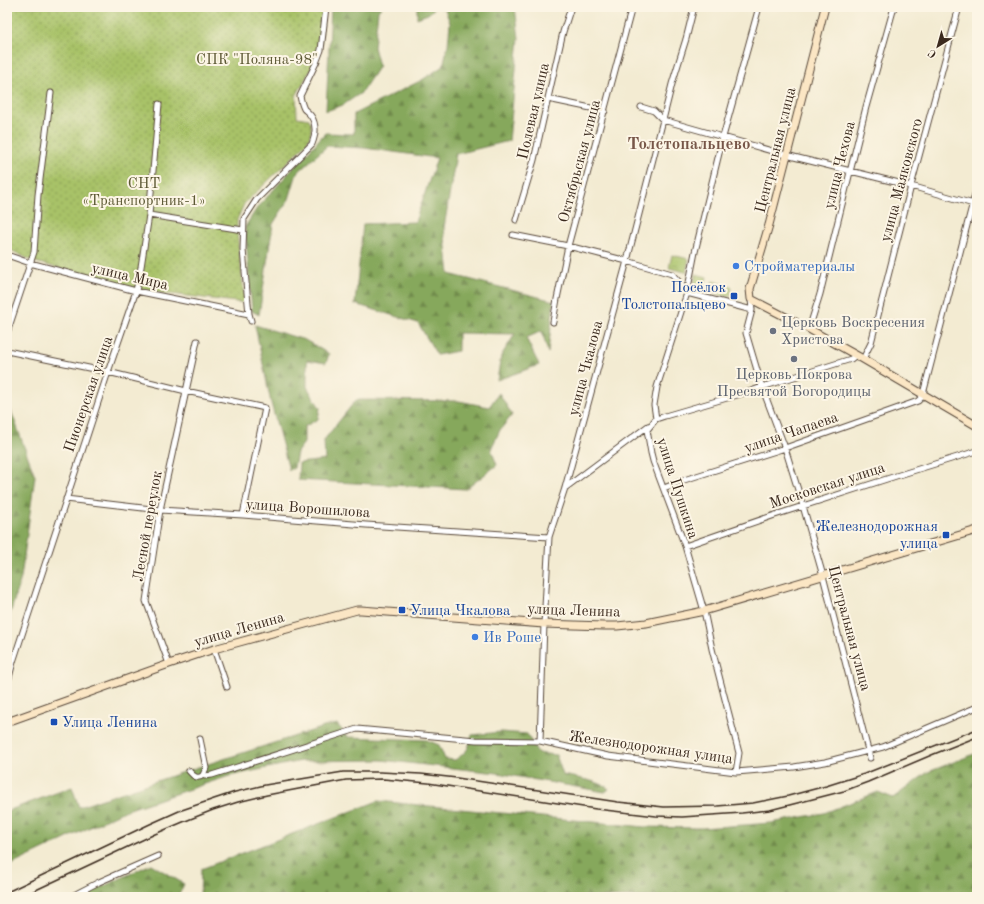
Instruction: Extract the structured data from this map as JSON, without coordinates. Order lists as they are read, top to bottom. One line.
{"streets":{"street":["Полевая улица","Центральная улица","Октябрьская улица","улица Чехова","улица Маяковского","улица Мира","улица Чкалова","Пионерская улица","улица Чапаева","Московская улица","улица Пушкина","улица Ворошилова","Лесной переулок","улица Ленина","Железнодорожная улица"]},"crossings":[["Центральная улица","улица Чапаева"],["Центральная улица","Московская улица"],["Центральная улица","улица Ленина"],["Центральная улица","Железнодорожная улица"],["улица Мира","Пионерская улица"],["улица Чкалова","улица Ворошилова"],["улица Чкалова","улица Ленина"],["улица Чкалова","Железнодорожная улица"],["Пионерская улица","улица Ворошилова"],["улица Чапаева","улица Пушкина"],["Московская улица","улица Пушкина"],["улица Пушкина","улица Ленина"],["улица Пушкина","Железнодорожная улица"],["улица Ворошилова","Лесной переулок"],["Лесной переулок","улица Ленина"]],"districts":["Толстопальцево"],"parks":["СПК \"Поляна-98\"","СНТ «Транспортник-1»"],"places":{"other":["Стройматериалы","Церковь Воскресения Христова","Церковь Покрова Пресвятой Богородицы","Ив Роше"],"transit":["Посёлок Толстопальцево","Железнодорожная улица","Улица Чкалова","Улица Ленина"]},"north":"bottom left"}
